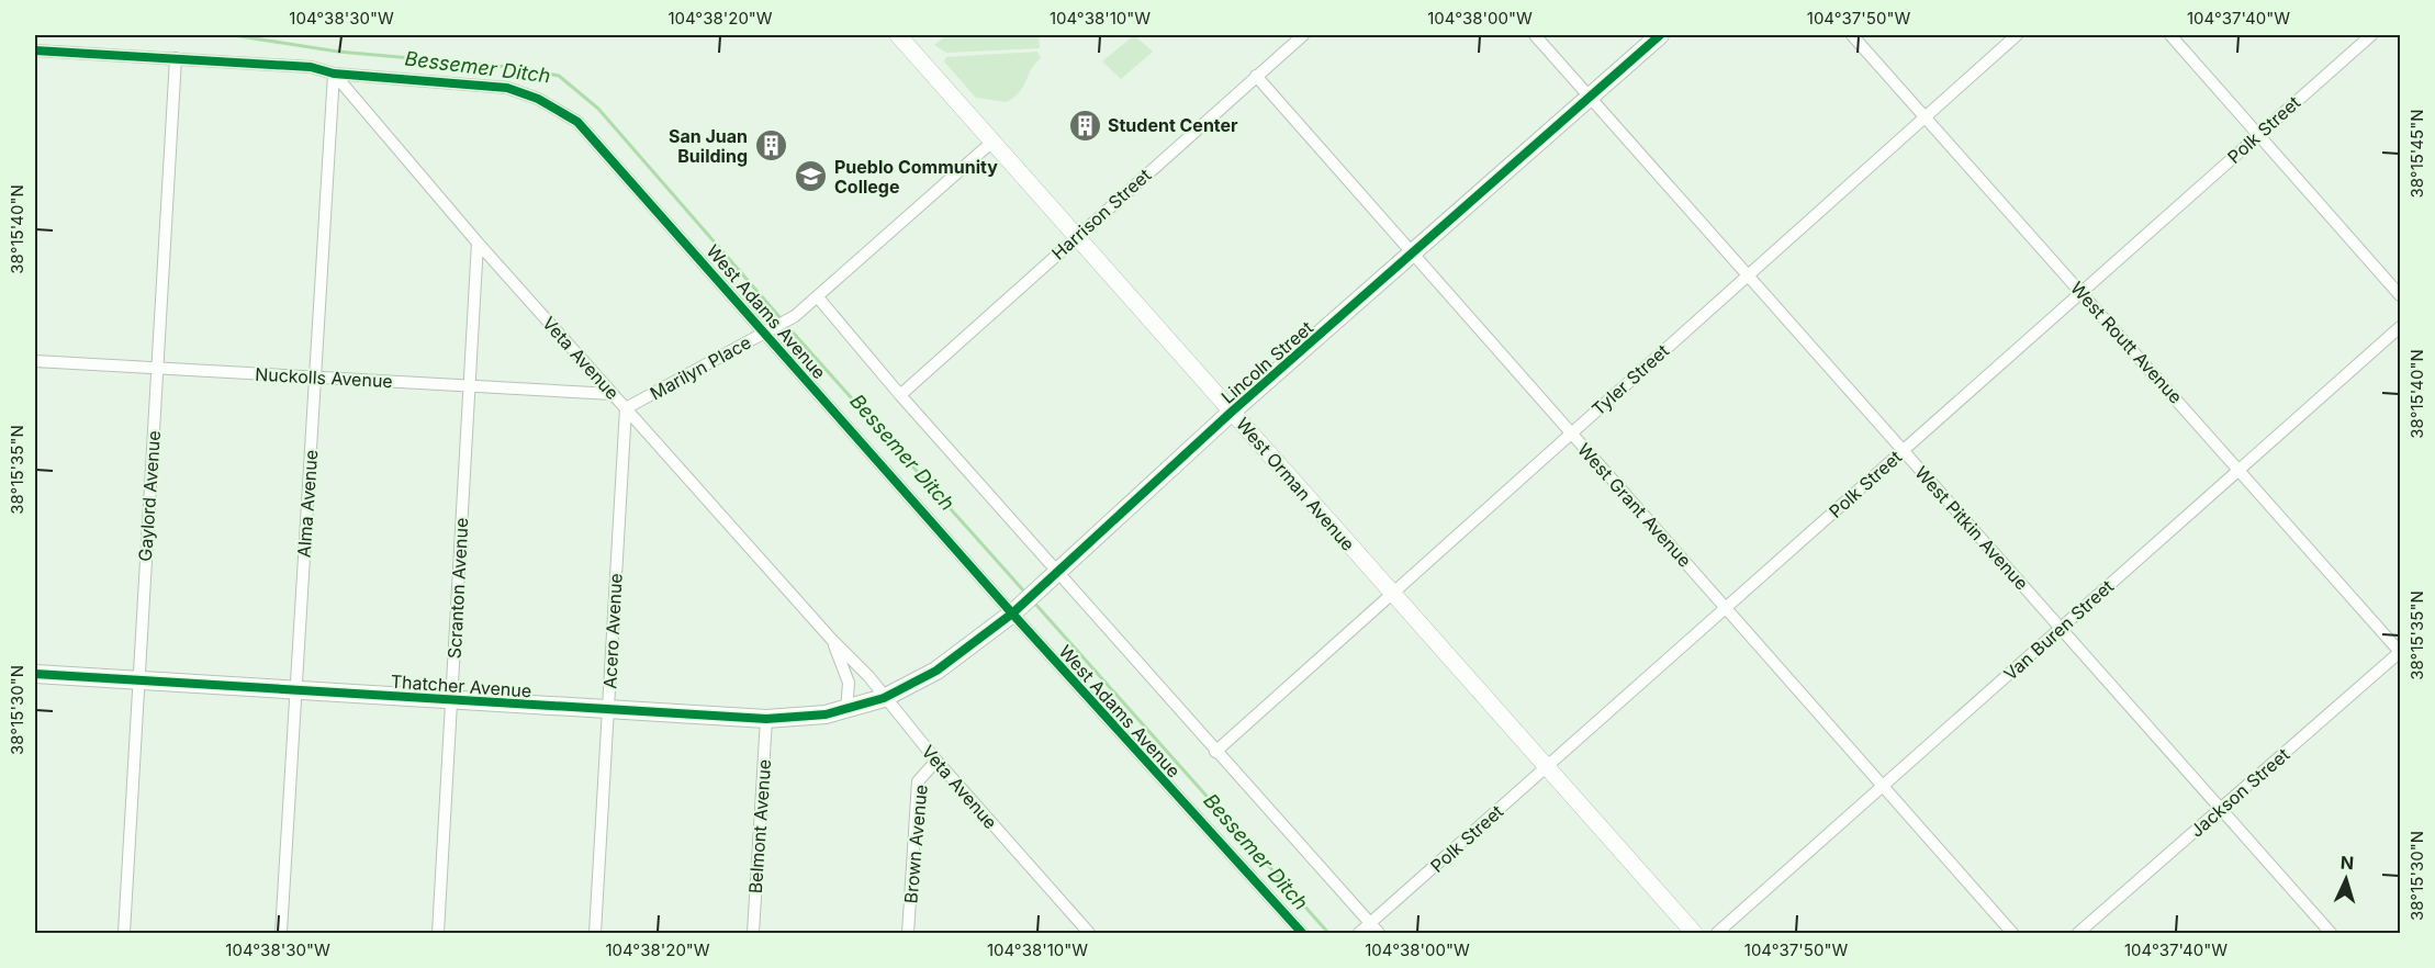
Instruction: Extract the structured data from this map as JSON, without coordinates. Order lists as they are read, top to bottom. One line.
{"streets":{"main road":["Lincoln Street","Thatcher Avenue"],"street":["Polk Street","Harrison Street","West Adams Avenue","West Routt Avenue","Veta Avenue","Marilyn Place","Nuckolls Avenue","Tyler Street","West Orman Avenue","Gaylord Avenue","Alma Avenue","West Grant Avenue","West Pitkin Avenue","Scranton Avenue","Van Buren Street","Acero Avenue","Jackson Street","Belmont Avenue","Brown Avenue"]},"crossings":[["Polk Street","West Routt Avenue"],["Polk Street","West Orman Avenue"],["Polk Street","West Grant Avenue"],["Polk Street","West Pitkin Avenue"],["Harrison Street","West Orman Avenue"],["Harrison Street","West Grant Avenue"],["West Adams Avenue","Veta Avenue"],["West Adams Avenue","Lincoln Street"],["West Adams Avenue","Marilyn Place"],["West Adams Avenue","Gaylord Avenue"],["West Adams Avenue","Alma Avenue"],["West Routt Avenue","Tyler Street"],["West Routt Avenue","Van Buren Street"],["West Routt Avenue","Jackson Street"],["Veta Avenue","Lincoln Street"],["Veta Avenue","Marilyn Place"],["Veta Avenue","Nuckolls Avenue"],["Veta Avenue","Alma Avenue"],["Veta Avenue","Scranton Avenue"],["Veta Avenue","Acero Avenue"],["Veta Avenue","Thatcher Avenue"],["Veta Avenue","Brown Avenue"],["Lincoln Street","West Orman Avenue"],["Lincoln Street","West Grant Avenue"],["Lincoln Street","West Pitkin Avenue"],["Lincoln Street","Thatcher Avenue"],["Marilyn Place","Acero Avenue"],["Nuckolls Avenue","Gaylord Avenue"],["Nuckolls Avenue","Alma Avenue"],["Nuckolls Avenue","Scranton Avenue"],["Tyler Street","West Orman Avenue"],["Tyler Street","West Grant Avenue"],["Tyler Street","West Pitkin Avenue"],["Gaylord Avenue","Thatcher Avenue"],["Alma Avenue","Thatcher Avenue"],["West Grant Avenue","Van Buren Street"],["West Pitkin Avenue","Van Buren Street"],["West Pitkin Avenue","Jackson Street"],["Scranton Avenue","Thatcher Avenue"],["Acero Avenue","Thatcher Avenue"],["Thatcher Avenue","Belmont Avenue"]],"water":["Bessemer Ditch"],"places":{"building":["Student Center","San Juan Building"],"school or university":["Pueblo Community College"]},"north":"top","coordinates":["104°38'30\"W","104°38'20\"W","104°38'10\"W","104°38'00\"W","104°37'50\"W","104°37'40\"W","38°15'45\"N","38°15'40\"N","38°15'35\"N","38°15'30\"N"]}
